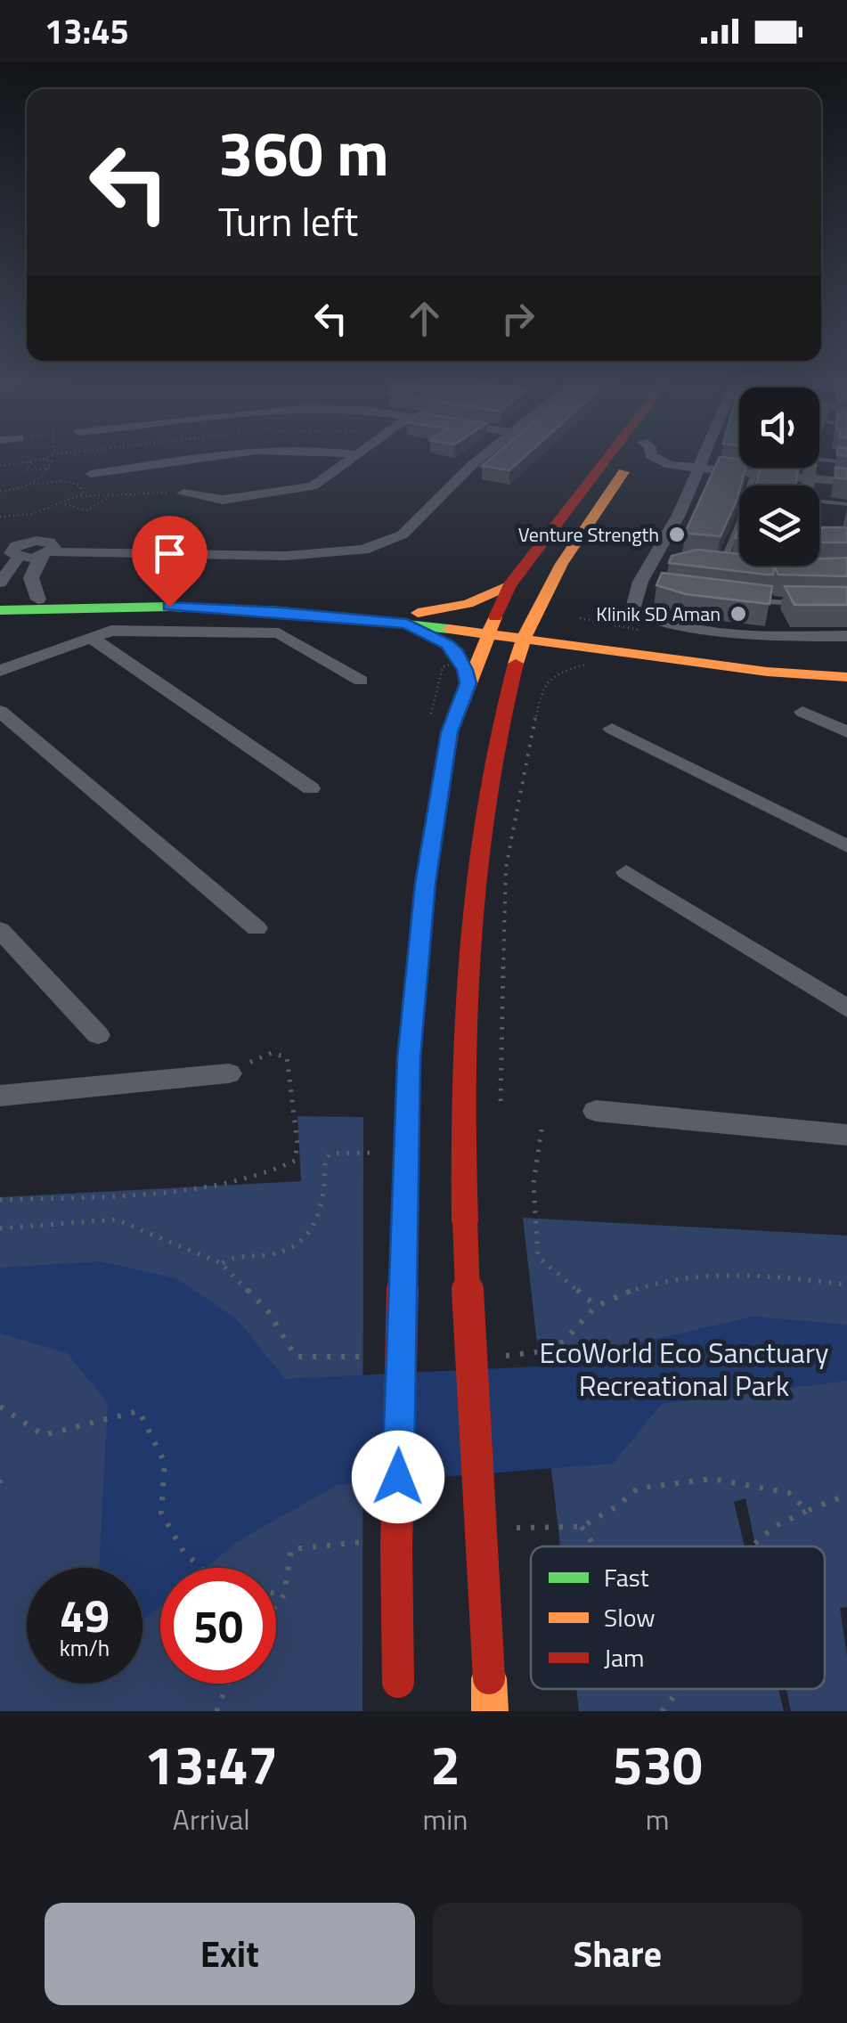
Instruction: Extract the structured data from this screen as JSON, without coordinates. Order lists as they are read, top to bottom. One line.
{"parks":["EcoWorld Eco Sanctuary Recreational Park"],"places":["Venture Strength","Klinik SD Aman"],"legend":["Fast","Slow","Jam"],"page":{"status":"13:45","turn":["360 m","Turn left"],"speed":"49 km/h","limit":"50","eta":["13:47","Arrival","2","min","530","m"],"buttons":["Exit","Share"]}}
